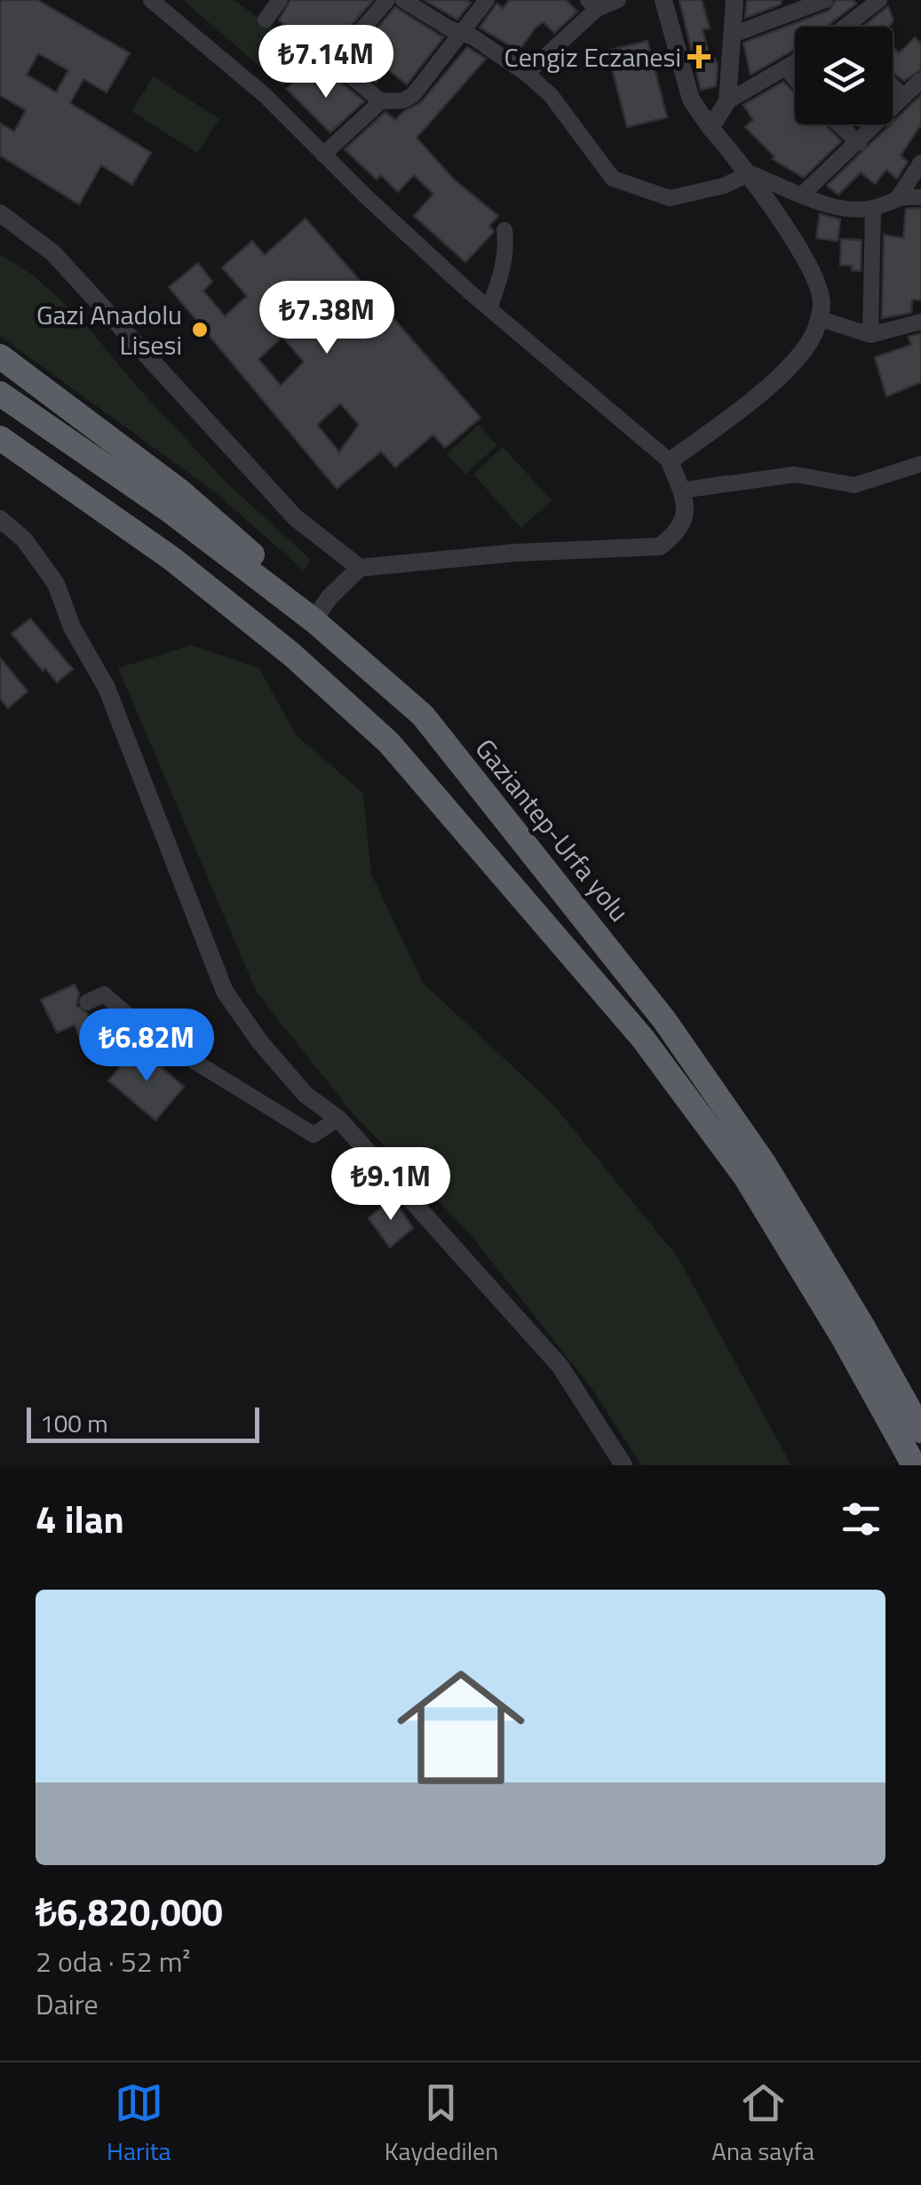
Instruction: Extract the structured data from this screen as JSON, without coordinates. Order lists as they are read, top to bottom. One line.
{"streets":{"highway":["Gaziantep-Urfa yolu"]},"places":{"health":["Cengiz Eczanesi"],"other":["Gazi Anadolu Lisesi"]},"scale_bar":"100 m","page":{"price":["₺7.14M","₺7.38M","₺6.82M","₺9.1M"],"scale":"100 m","heading":"4 ilan","list":[{"name":"₺6,820,000","note":"2 oda · 52 m² · Daire"}],"tabs":["Harita","Kaydedilen","Ana sayfa"]}}
